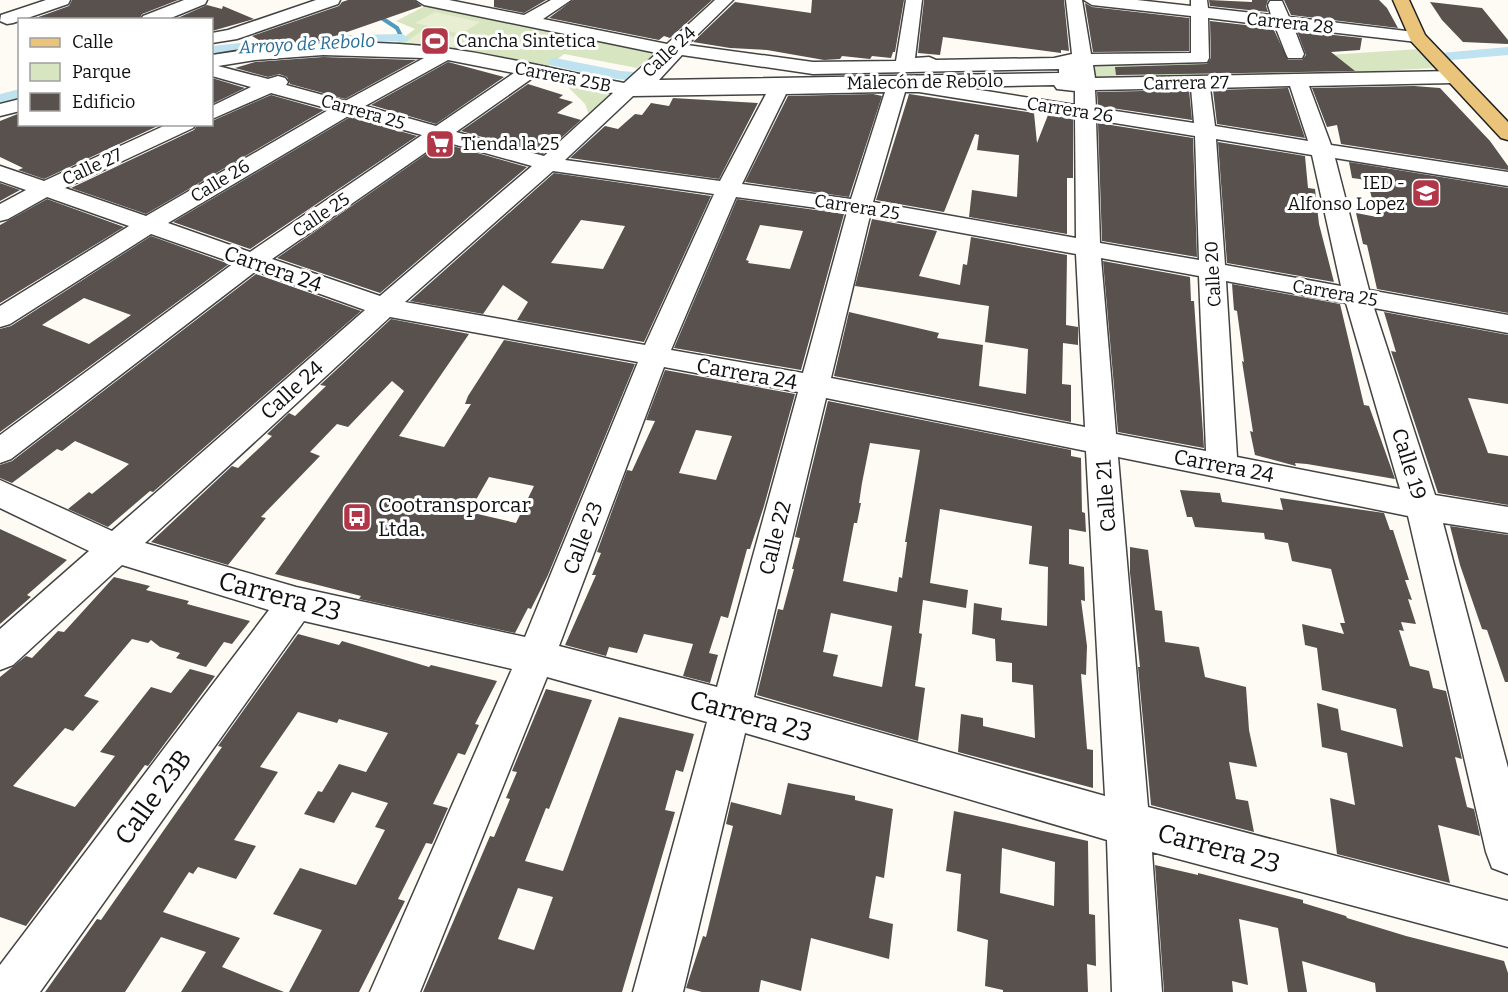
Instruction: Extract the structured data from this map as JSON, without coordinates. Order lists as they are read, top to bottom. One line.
{"streets":{"street":["Carrera 28","Calle 24","Carrera 25B","Malecón de Rebolo","Carrera 27","Carrera 26","Carrera 25","Calle 27","Calle 26","Calle 25","Carrera 24","Calle 20","Calle 19","Calle 21","Calle 23","Calle 22","Carrera 23","Calle 23B"]},"crossings":[["Carrera 28","Calle 20"],["Carrera 28","Calle 19"],["Calle 24","Carrera 25B"],["Calle 24","Malecón de Rebolo"],["Calle 24","Carrera 26"],["Calle 24","Carrera 25"],["Calle 24","Carrera 24"],["Calle 24","Carrera 23"],["Carrera 25B","Carrera 26"],["Carrera 25B","Calle 26"],["Carrera 25B","Calle 25"],["Carrera 27","Carrera 26"],["Carrera 27","Calle 20"],["Carrera 27","Calle 19"],["Carrera 27","Calle 21"],["Carrera 26","Calle 20"],["Carrera 26","Calle 19"],["Carrera 26","Calle 21"],["Carrera 26","Calle 23"],["Carrera 26","Calle 22"],["Carrera 25","Calle 26"],["Carrera 25","Calle 25"],["Carrera 25","Calle 20"],["Carrera 25","Calle 19"],["Carrera 25","Calle 21"],["Carrera 25","Calle 23"],["Carrera 25","Calle 22"],["Calle 27","Carrera 24"],["Calle 26","Carrera 24"],["Calle 25","Carrera 24"],["Carrera 24","Calle 20"],["Carrera 24","Calle 19"],["Carrera 24","Calle 21"],["Carrera 24","Calle 23"],["Carrera 24","Calle 22"],["Calle 21","Carrera 23"],["Calle 23","Carrera 23"],["Calle 22","Carrera 23"],["Carrera 23","Calle 23B"]],"water":["Arroyo de Rebolo"],"places":{"sports":["Cancha Sintetica"],"supermarket":["Tienda la 25"],"school or university":["IED - Alfonso Lopez"],"bus stop":["Cootransporcar Ltda."]},"legend":["Calle","Parque","Edificio"]}
